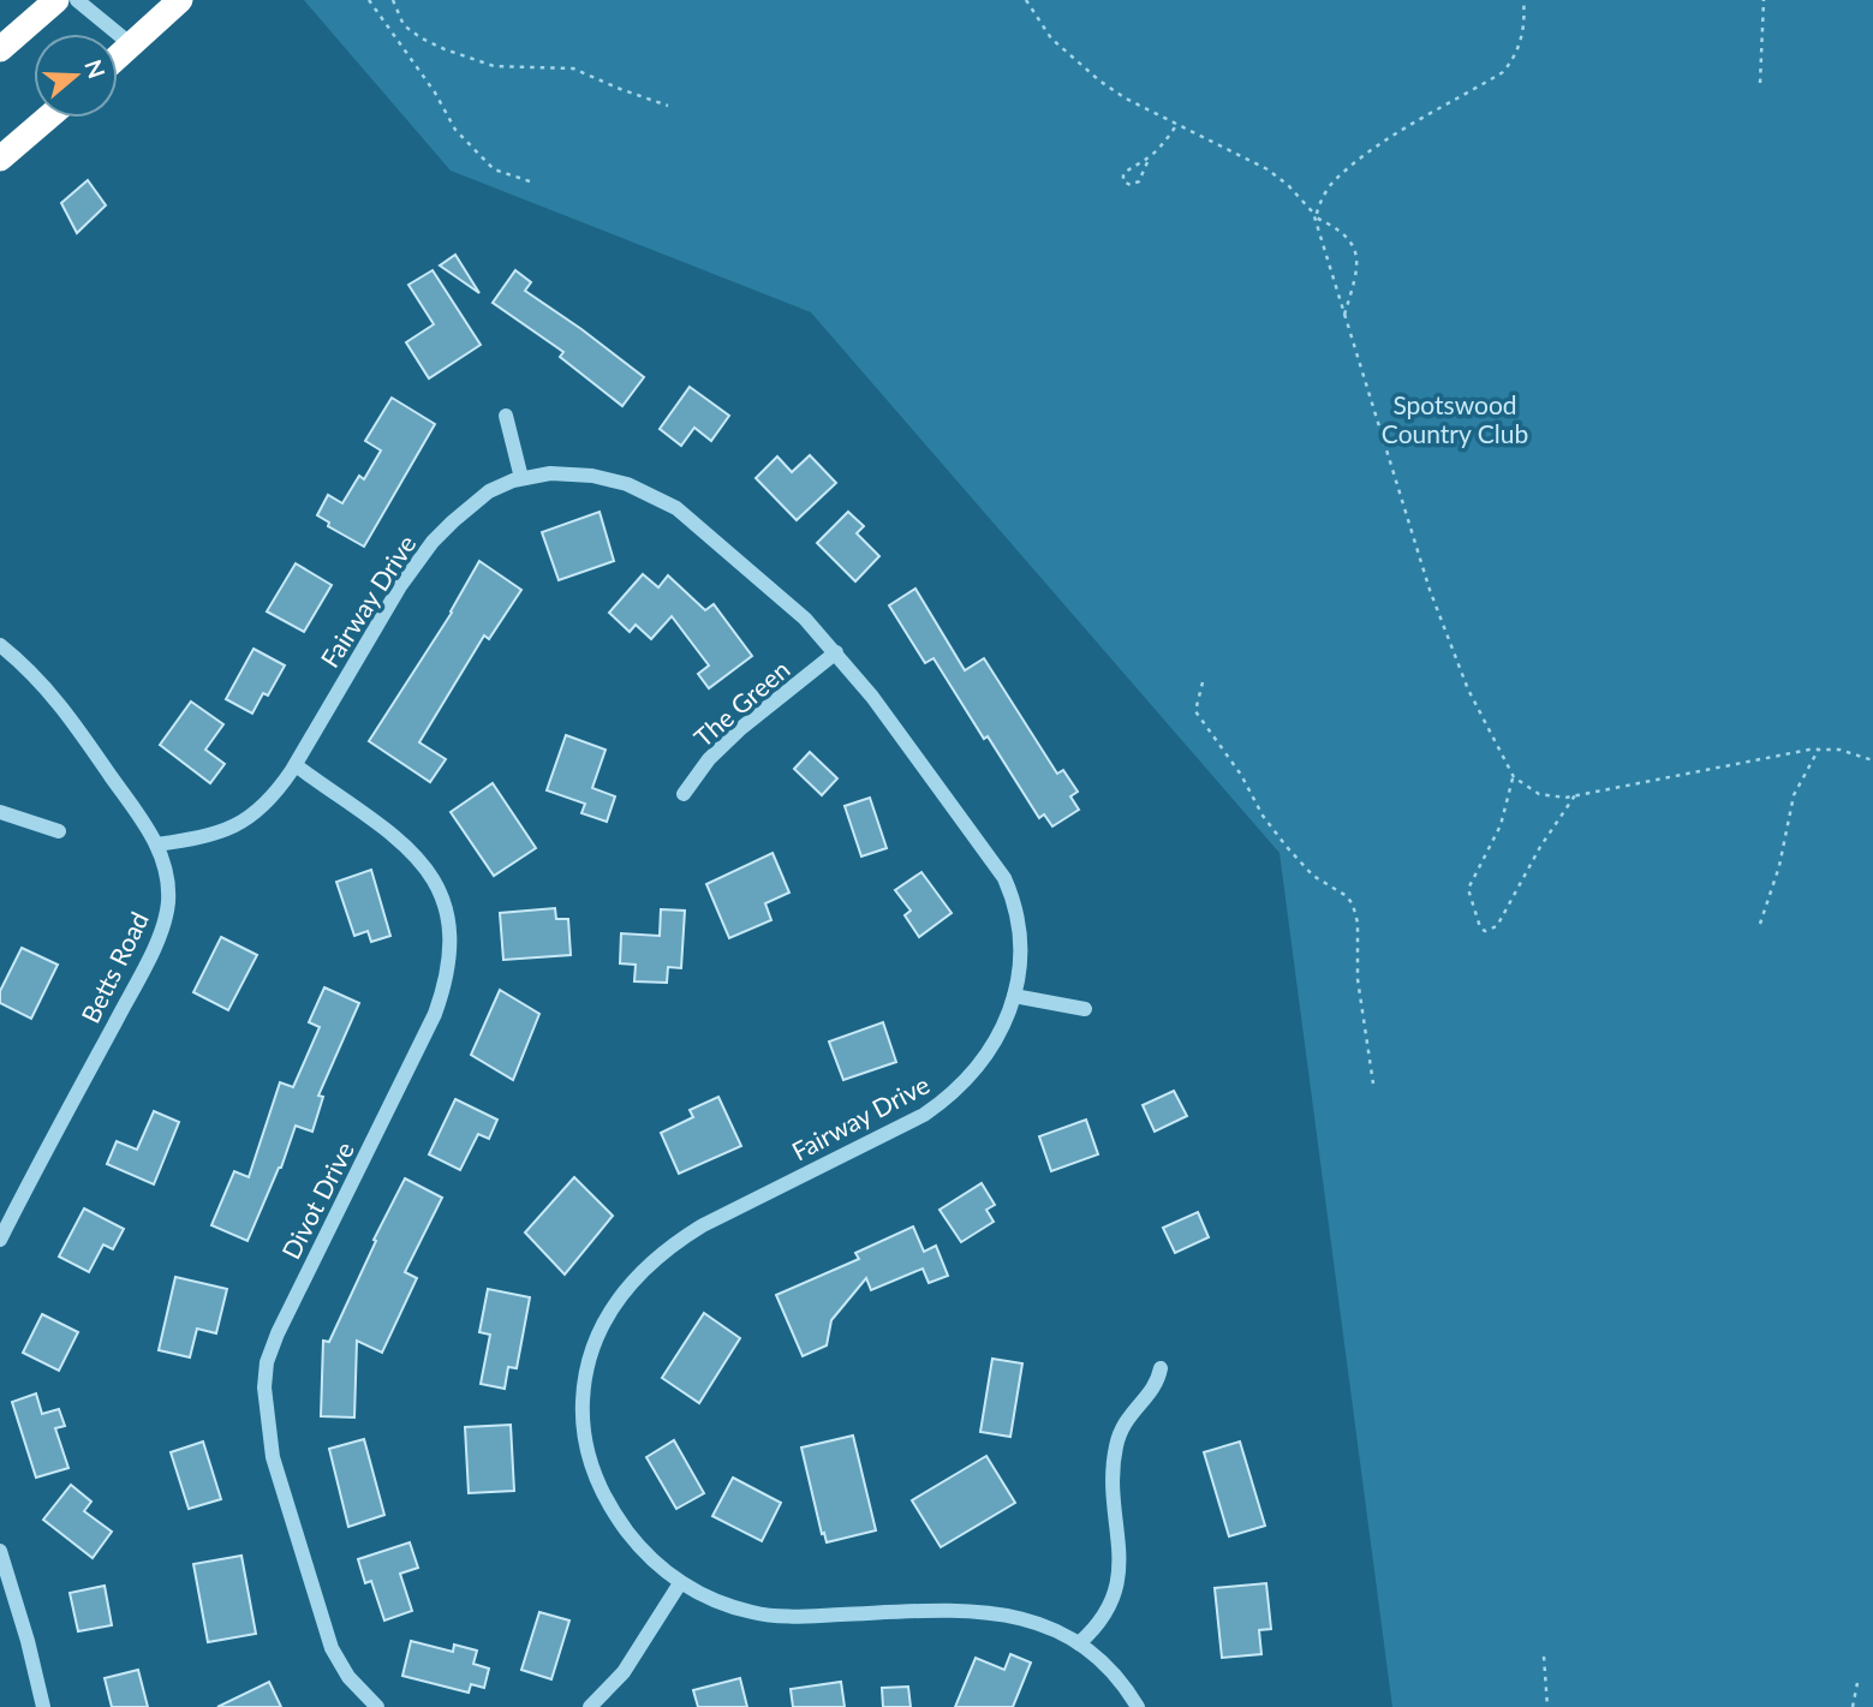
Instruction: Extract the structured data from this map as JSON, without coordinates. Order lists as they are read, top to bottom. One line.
{"streets":{"street":["Fairway Drive","The Green","Betts Road","Divot Drive"]},"crossings":[["Fairway Drive","The Green"],["Fairway Drive","Betts Road"],["Fairway Drive","Divot Drive"]],"parks":["Spotswood Country Club"],"north":"right"}
